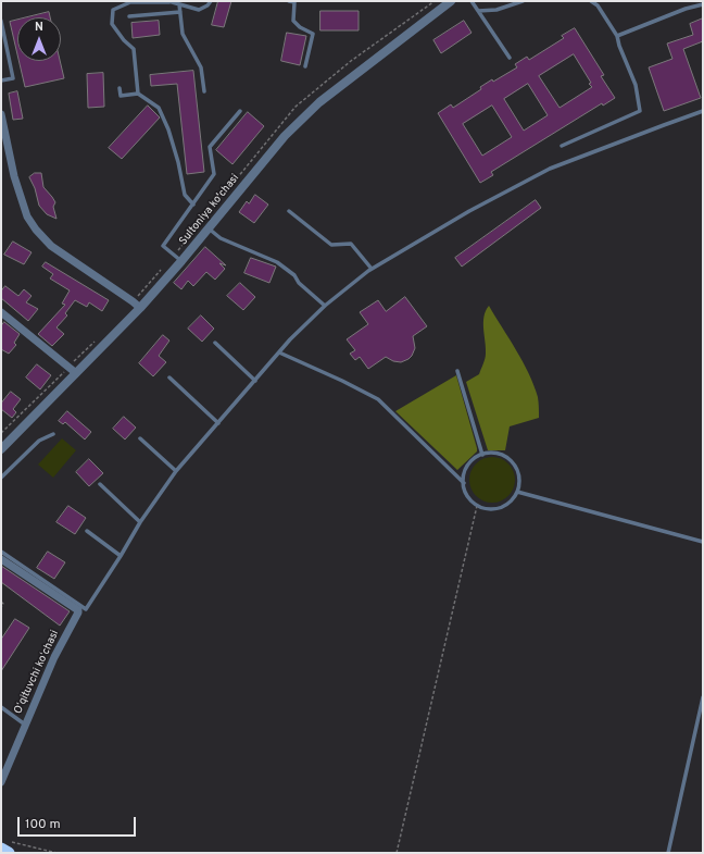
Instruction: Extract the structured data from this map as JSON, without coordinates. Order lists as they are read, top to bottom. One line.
{"streets":{"street":["Sultoniya ko'chasi","Oʻqituvchi koʻchasi"]},"scale_bar":"100 m","north":"top"}
